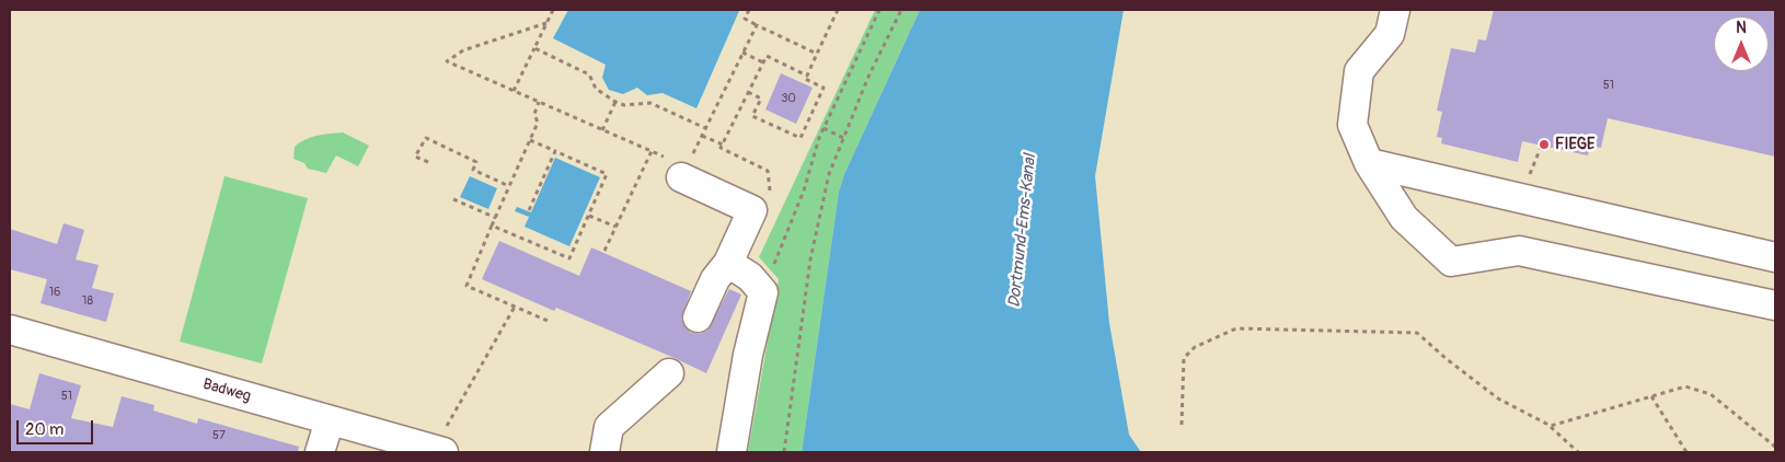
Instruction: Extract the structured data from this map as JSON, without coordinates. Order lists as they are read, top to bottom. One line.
{"streets":{"street":["Badweg"]},"water":["Dortmund-Ems-Kanal"],"places":["FIEGE"],"house_numbers":["51","30","16","18","51","57"],"scale_bar":"20 m","north":"top"}
